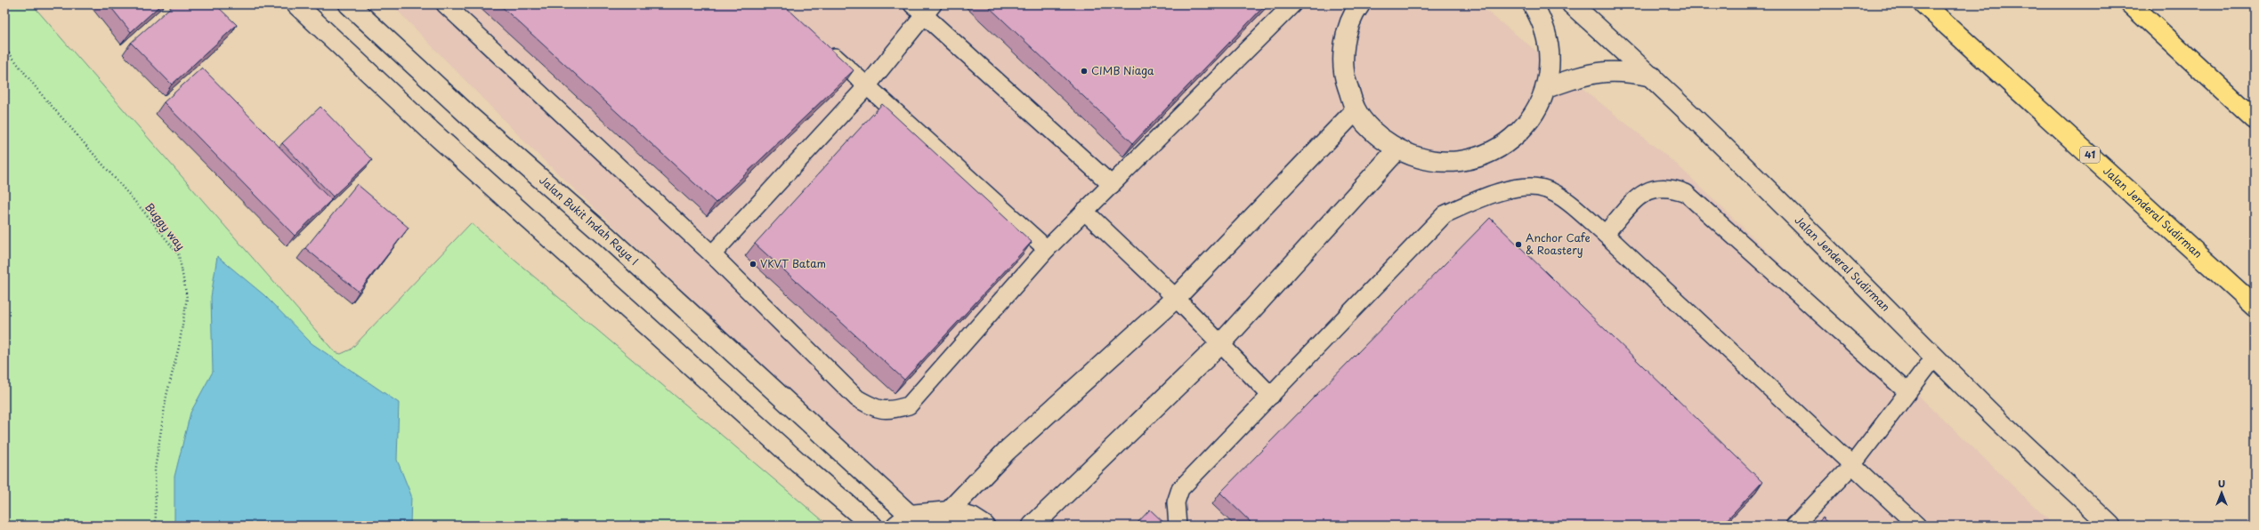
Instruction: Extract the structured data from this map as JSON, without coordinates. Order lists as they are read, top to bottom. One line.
{"streets":{"highway":["41","Jalan Jenderal Sudirman"],"street":["Jalan Bukit Indah Raya I"],"path":["Buggy way"]},"places":["CIMB Niaga","Anchor Cafe & Roastery","VKVT Batam"],"north":"top"}
